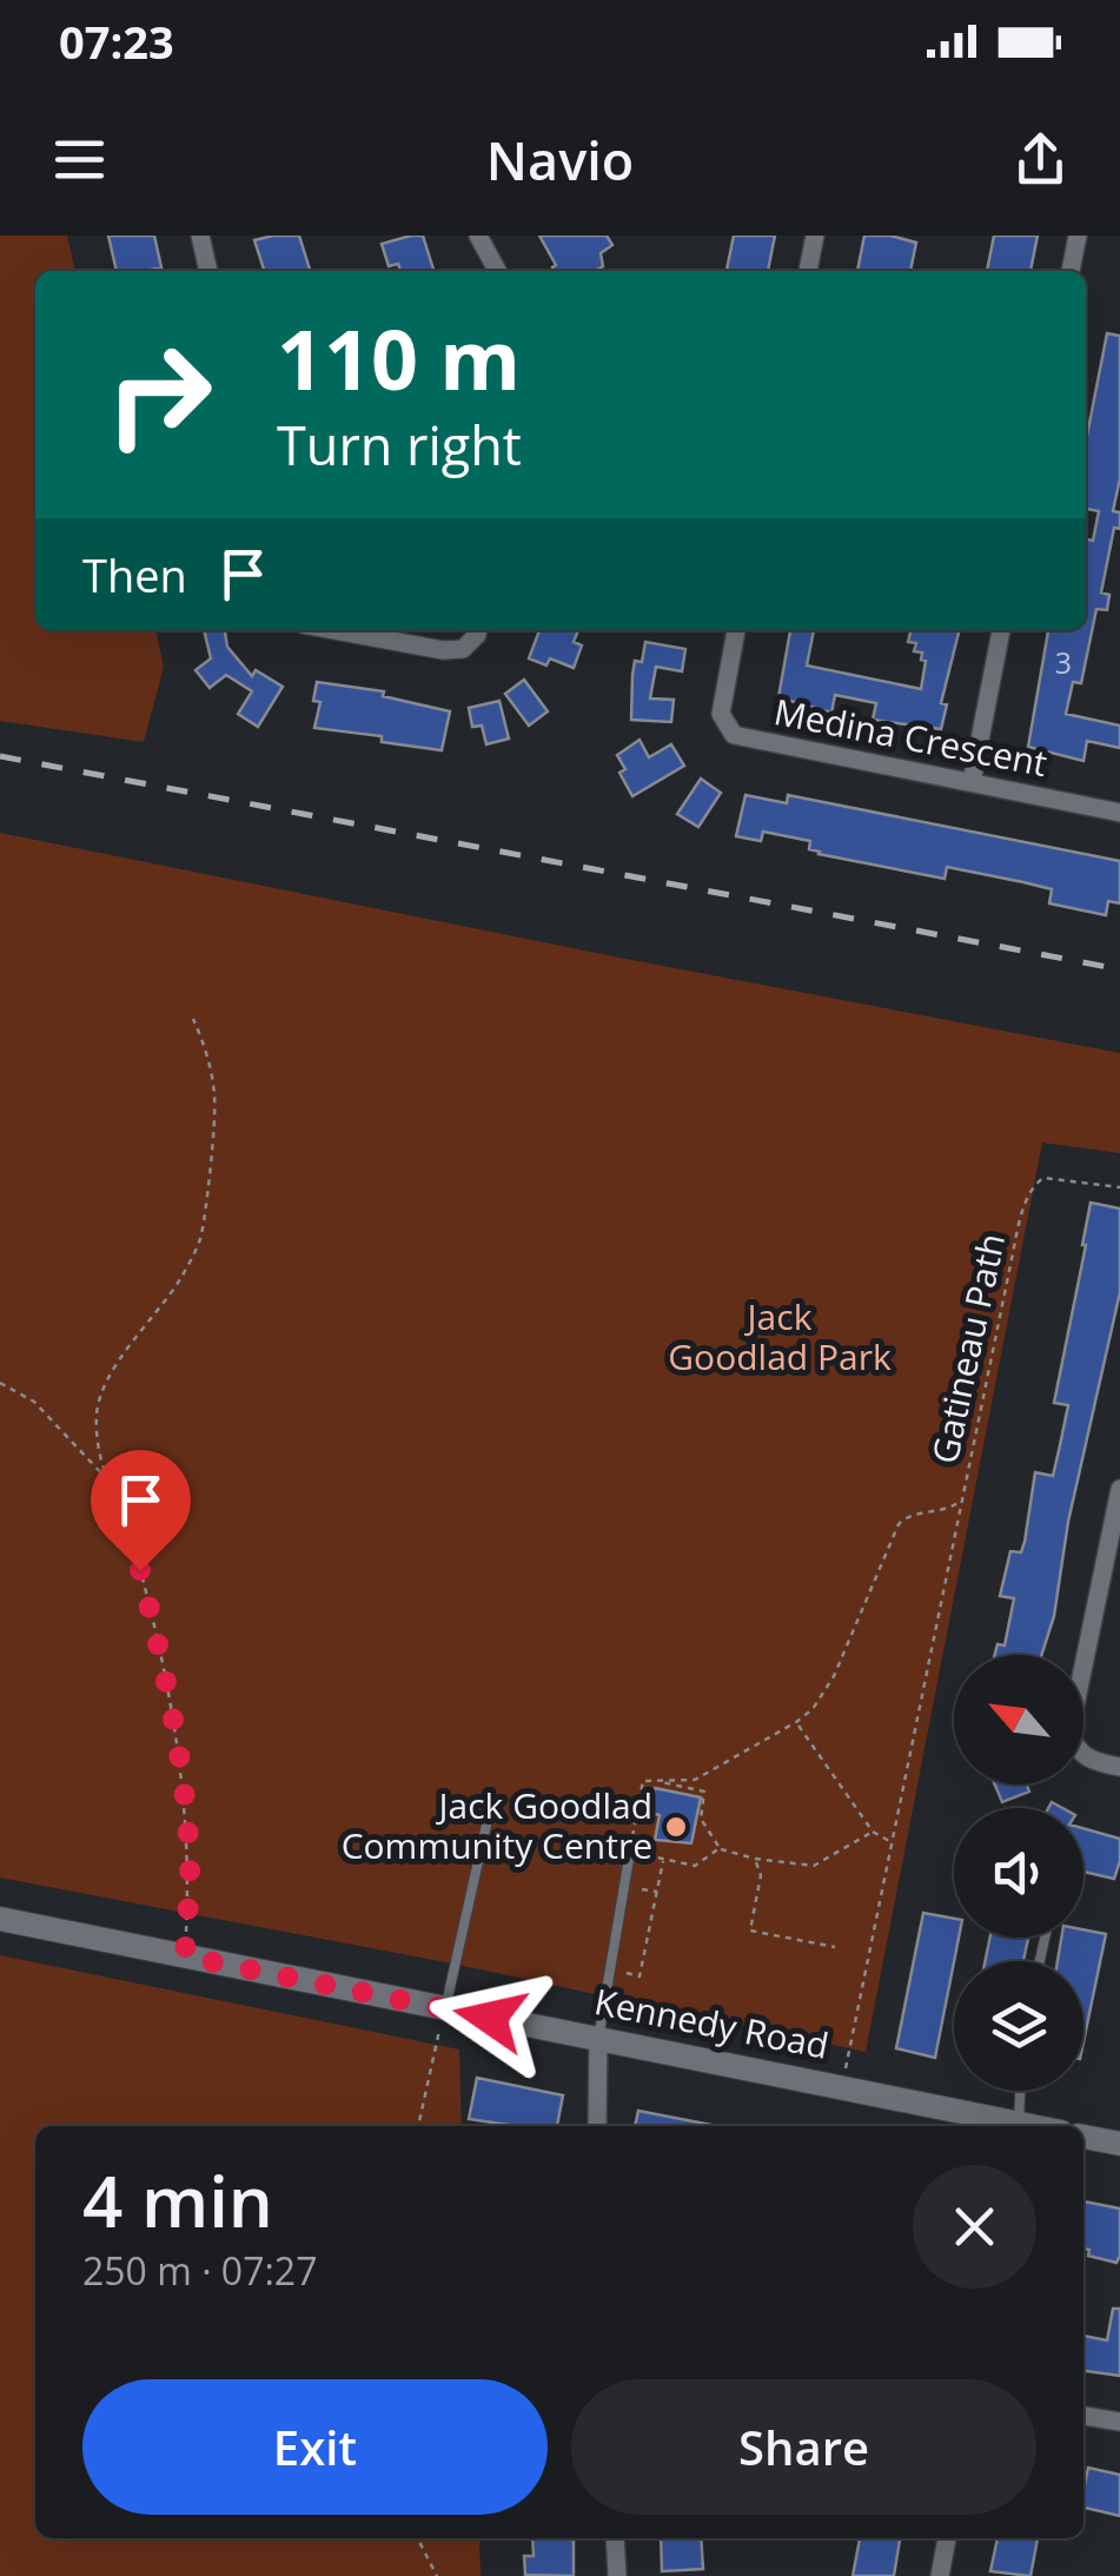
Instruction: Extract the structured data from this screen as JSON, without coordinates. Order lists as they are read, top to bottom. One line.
{"streets":{"main road":["Kennedy Road"],"street":["Medina Crescent"],"path":["Gatineau Path"]},"parks":["Jack Goodlad Park"],"places":["Jack Goodlad Community Centre"],"house_numbers":["3"],"north":"top left","page":{"status":"07:23","header":"Navio","turn":["110 m","Turn right"],"then":"Then","heading":["4 min","250 m · 07:27"],"buttons":["Exit","Share"]}}
